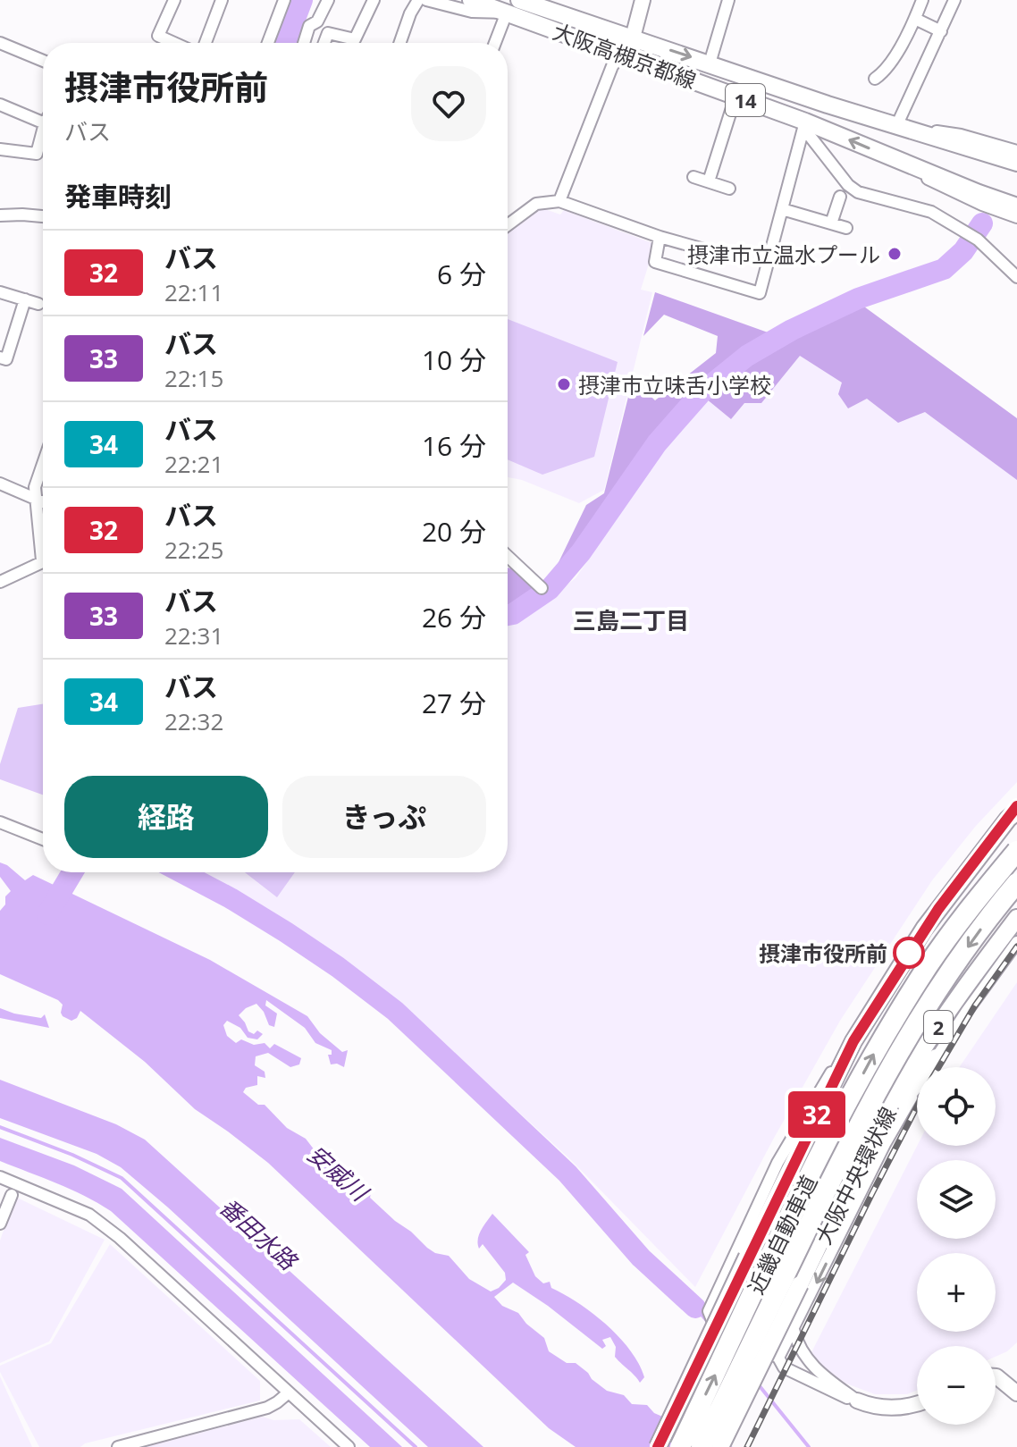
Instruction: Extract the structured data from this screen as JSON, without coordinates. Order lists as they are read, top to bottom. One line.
{"streets":{"highway":["近畿自動車道"],"main road":["大阪高槻京都線","14","2","大阪中央環状線"]},"districts":["三島二丁目"],"water":["安威川","番田水路"],"places":["摂津市立温水プール","摂津市立味舌小学校","摂津市役所前"],"lines":["bus line 32"],"page":{"on_map":"32","heading":[["摂津市役所前","バス"],"発車時刻"],"list":[{"mark":"32","name":"バス","note":"22:11","value":"6 分"},{"mark":"33","name":"バス","note":"22:15","value":"10 分"},{"mark":"34","name":"バス","note":"22:21","value":"16 分"},{"mark":"32","name":"バス","note":"22:25","value":"20 分"},{"mark":"33","name":"バス","note":"22:31","value":"26 分"},{"mark":"34","name":"バス","note":"22:32","value":"27 分"}],"buttons":["経路","きっぷ"],"map_buttons":["+","−"]}}
